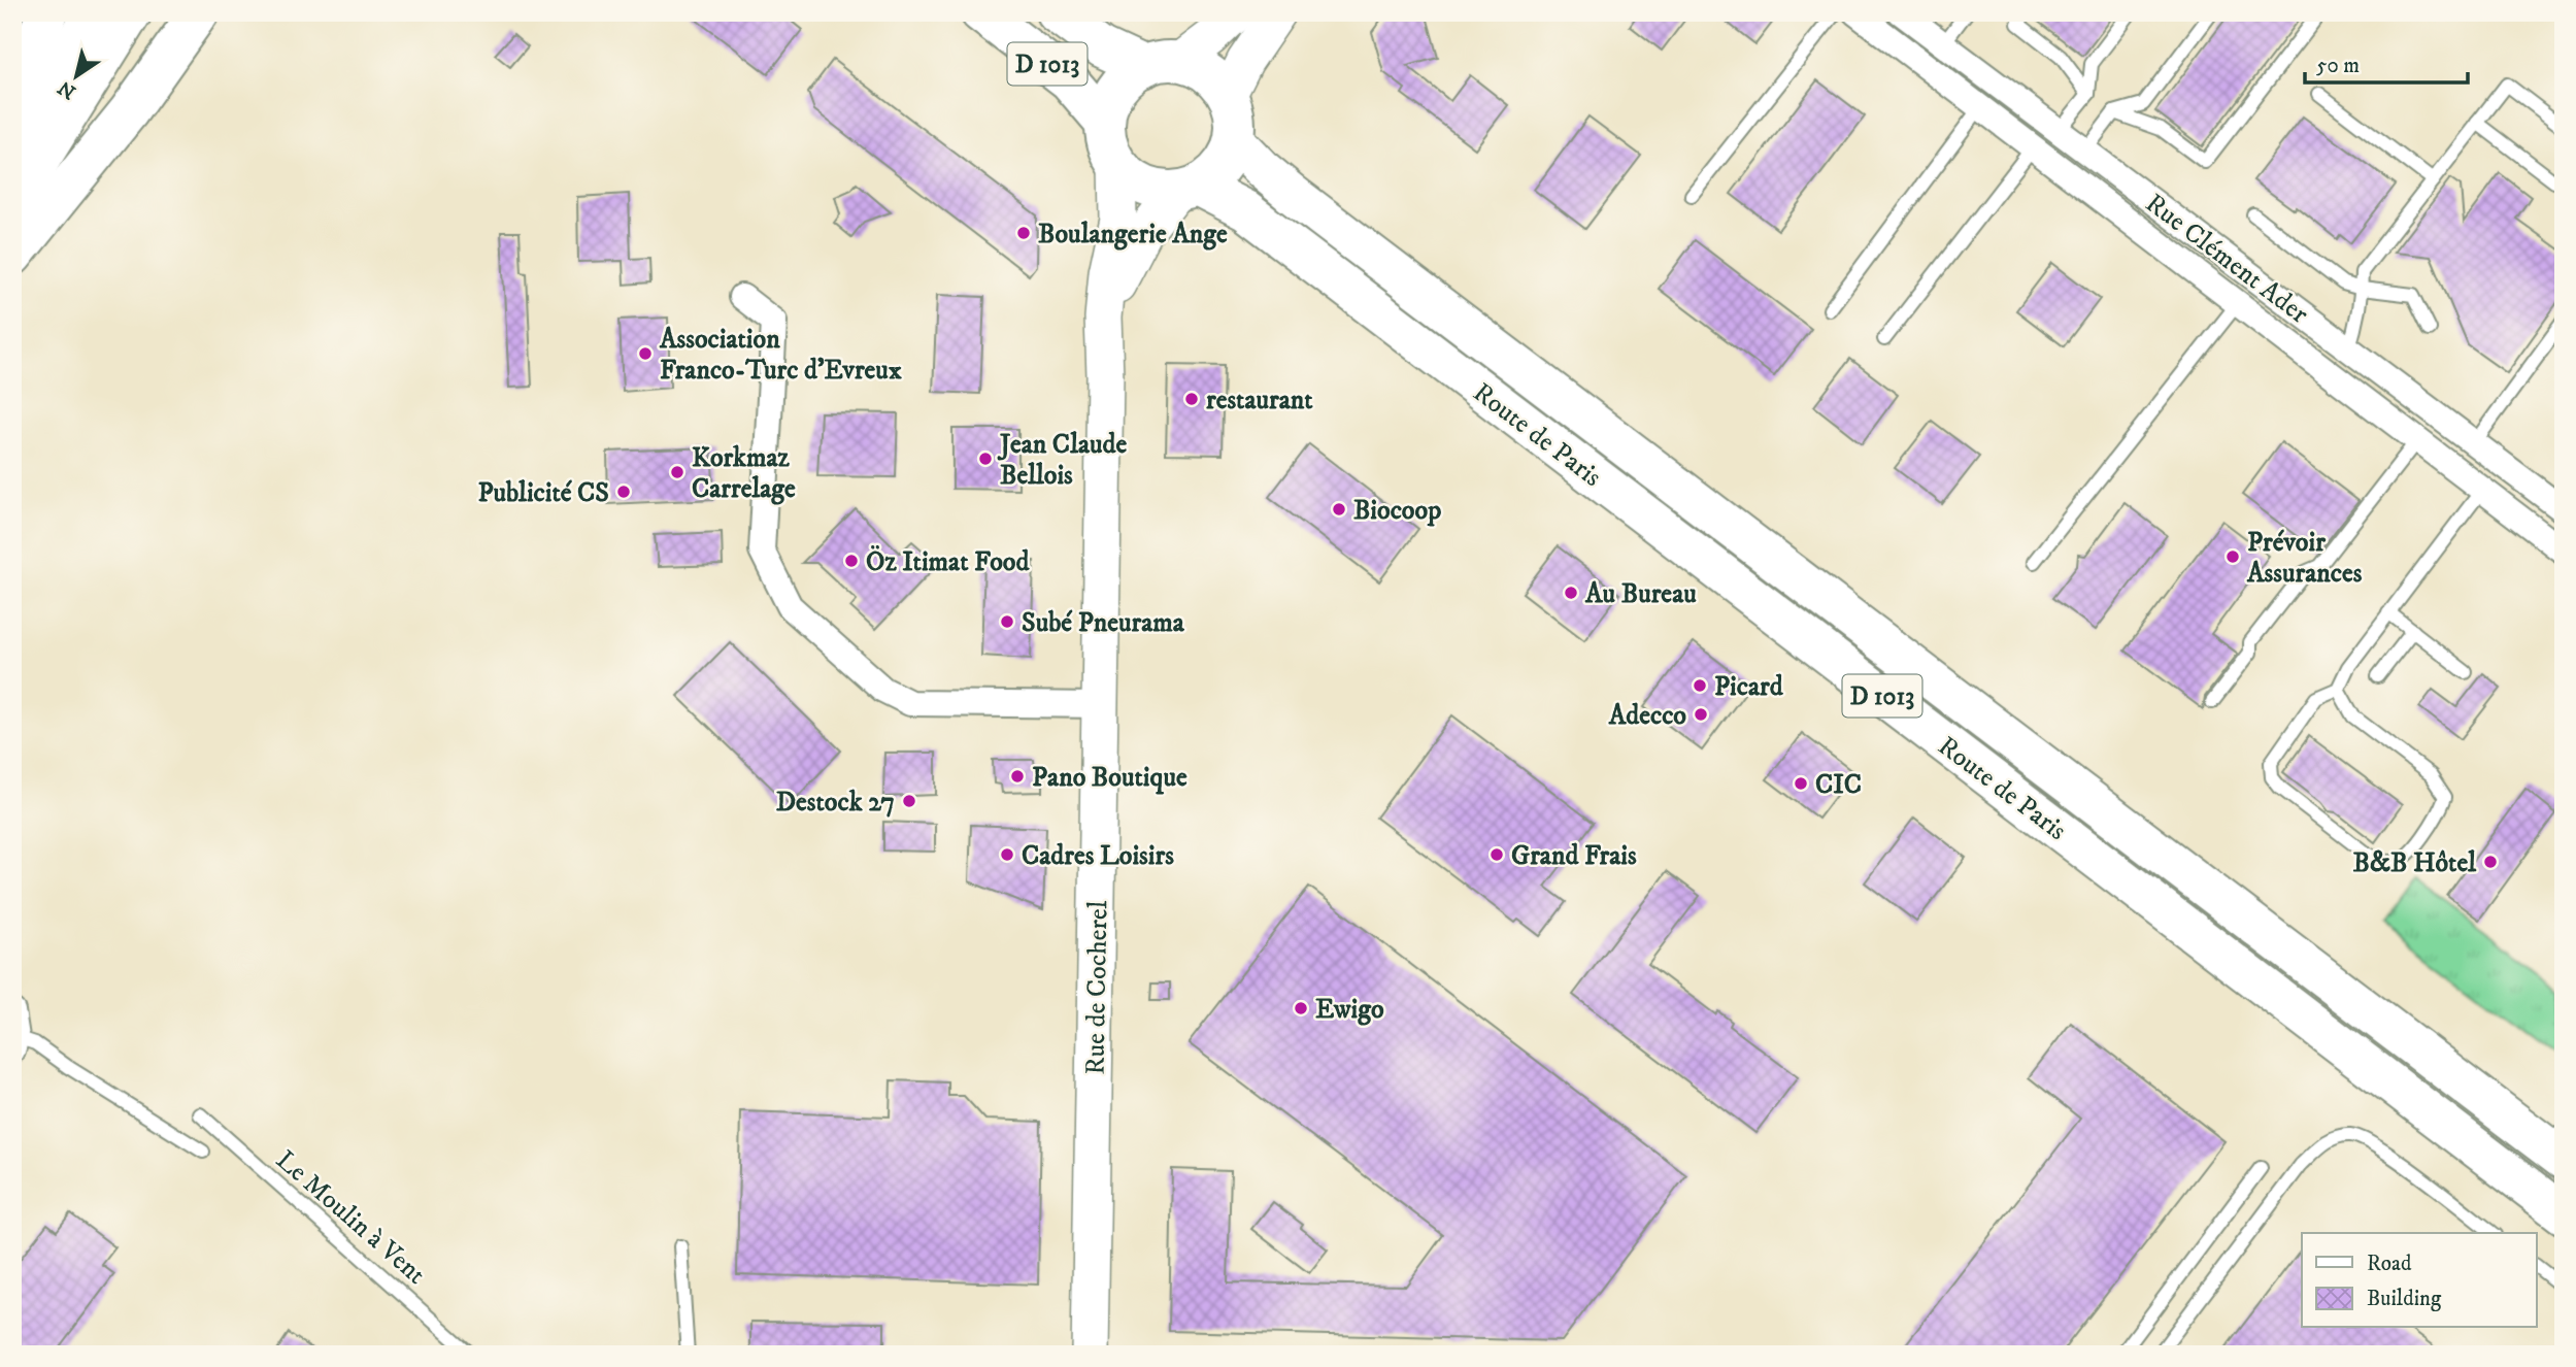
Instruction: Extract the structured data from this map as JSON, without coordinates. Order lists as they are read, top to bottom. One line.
{"streets":{"main road":["D 1013","Route de Paris"],"street":["Rue Clément Ader","Rue de Cocherel"],"lane":["Le Moulin à Vent"]},"crossings":[["D 1013","Route de Paris"],["D 1013","Rue de Cocherel"],["Route de Paris","Rue de Cocherel"]],"places":["Boulangerie Ange","Association Franco-Turc d'Evreux","restaurant","Jean Claude Bellois","Korkmaz Carrelage","Publicité CS","Biocoop","Prévoir Assurances","Öz Itimat Food","Au Bureau","Subé Pneurama","Picard","Adecco","Pano Boutique","CIC","Destock 27","Cadres Loisirs","Grand Frais","B&B Hôtel","Ewigo"],"legend":["Road","Building"],"scale_bar":"50 m","north":"bottom left"}
